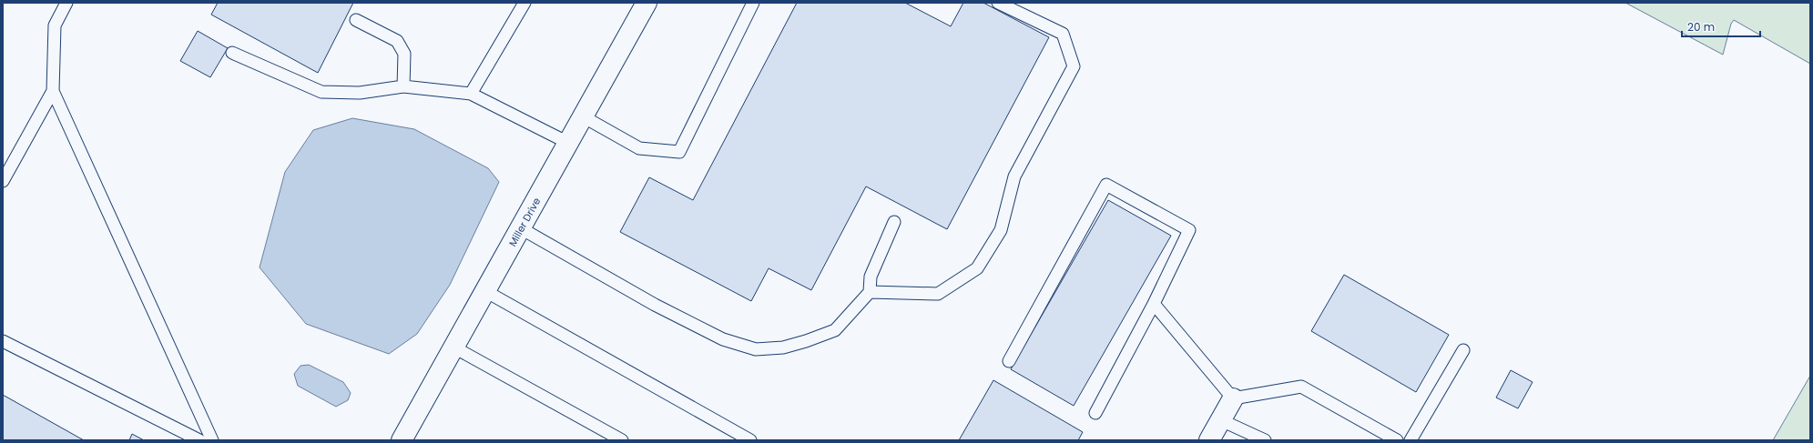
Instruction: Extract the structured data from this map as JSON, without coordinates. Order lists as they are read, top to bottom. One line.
{"streets":{"street":["Miller Drive"]},"scale_bar":"20 m"}
